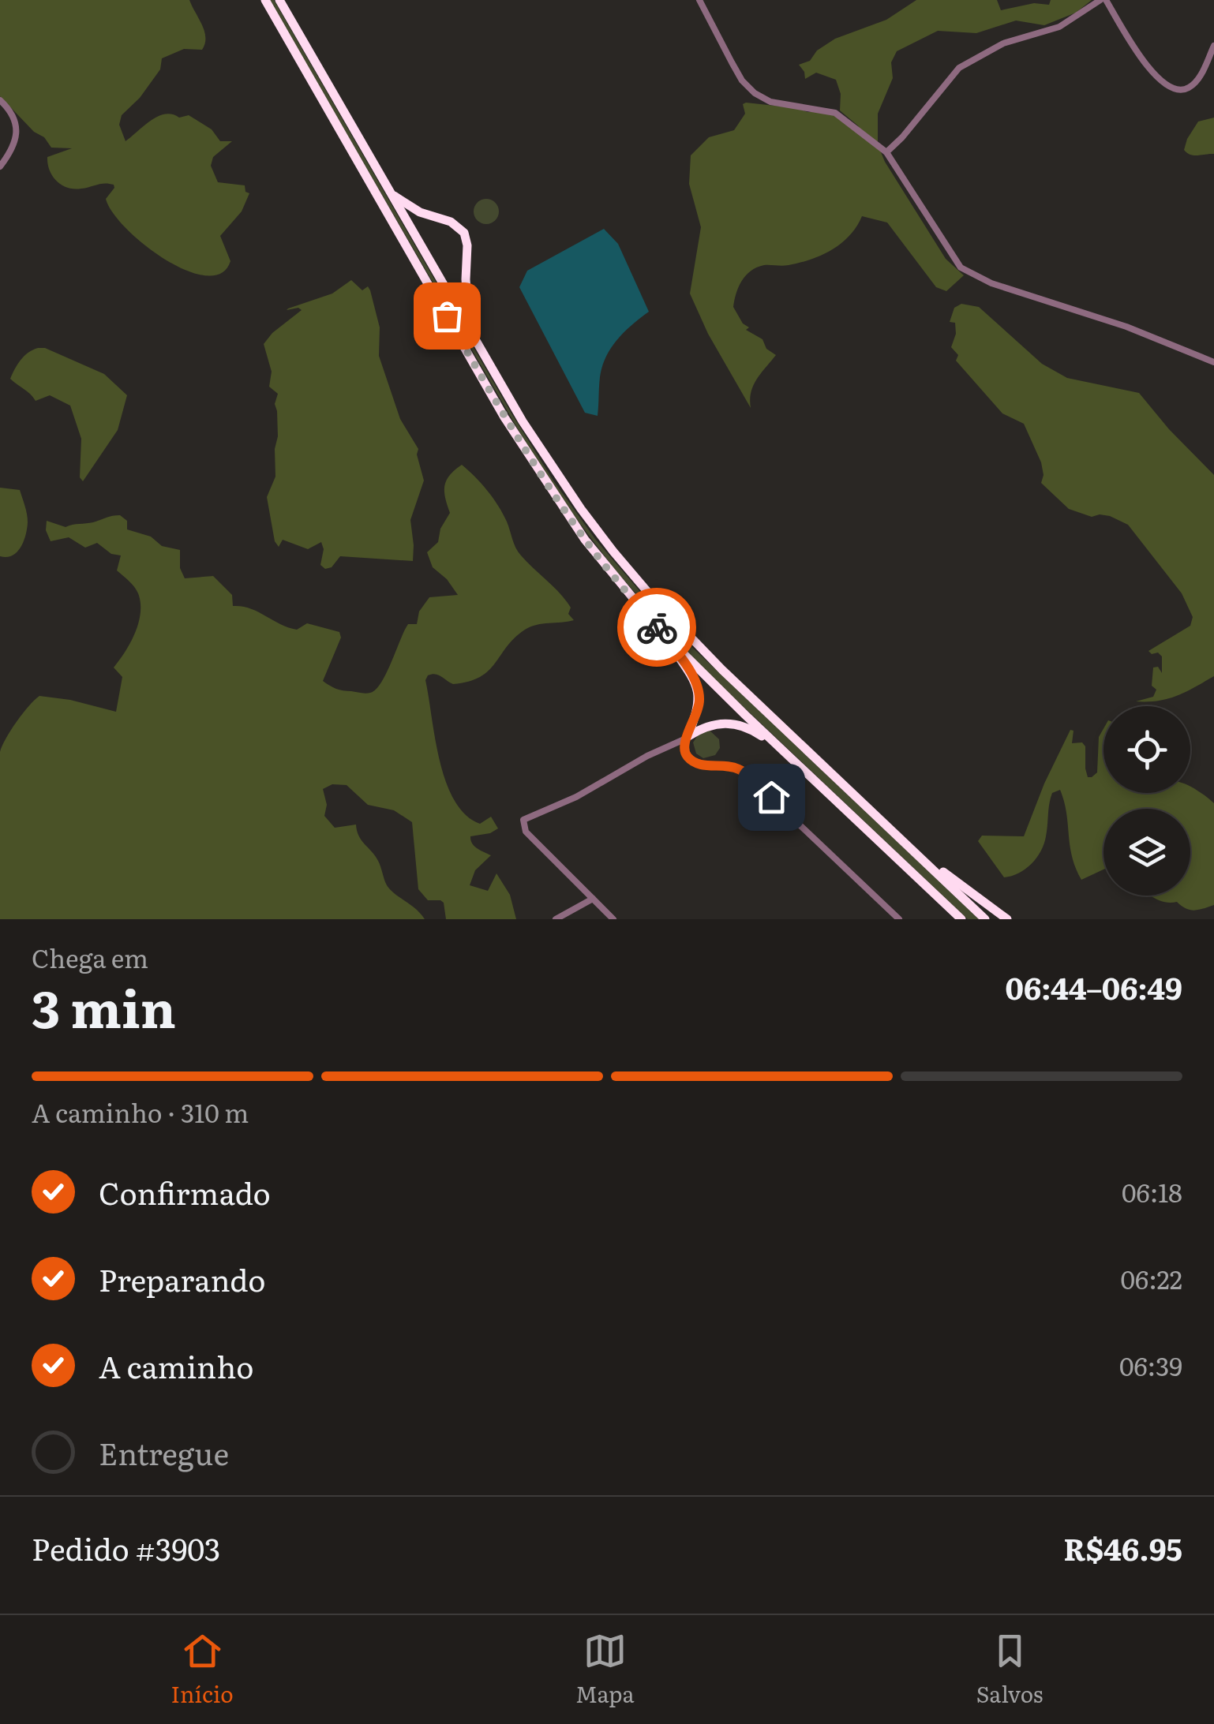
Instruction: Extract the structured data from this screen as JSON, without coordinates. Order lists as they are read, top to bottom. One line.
{"page":{"heading":["3 min","Chega em","06:44–06:49"],"panel":["Pedido #3903","R$46.95"],"bar":"A caminho · 310 m","list":[["Confirmado","06:18"],["Preparando","06:22"],["A caminho","06:39"],"Entregue"],"tabs":["Início","Mapa","Salvos"]}}
